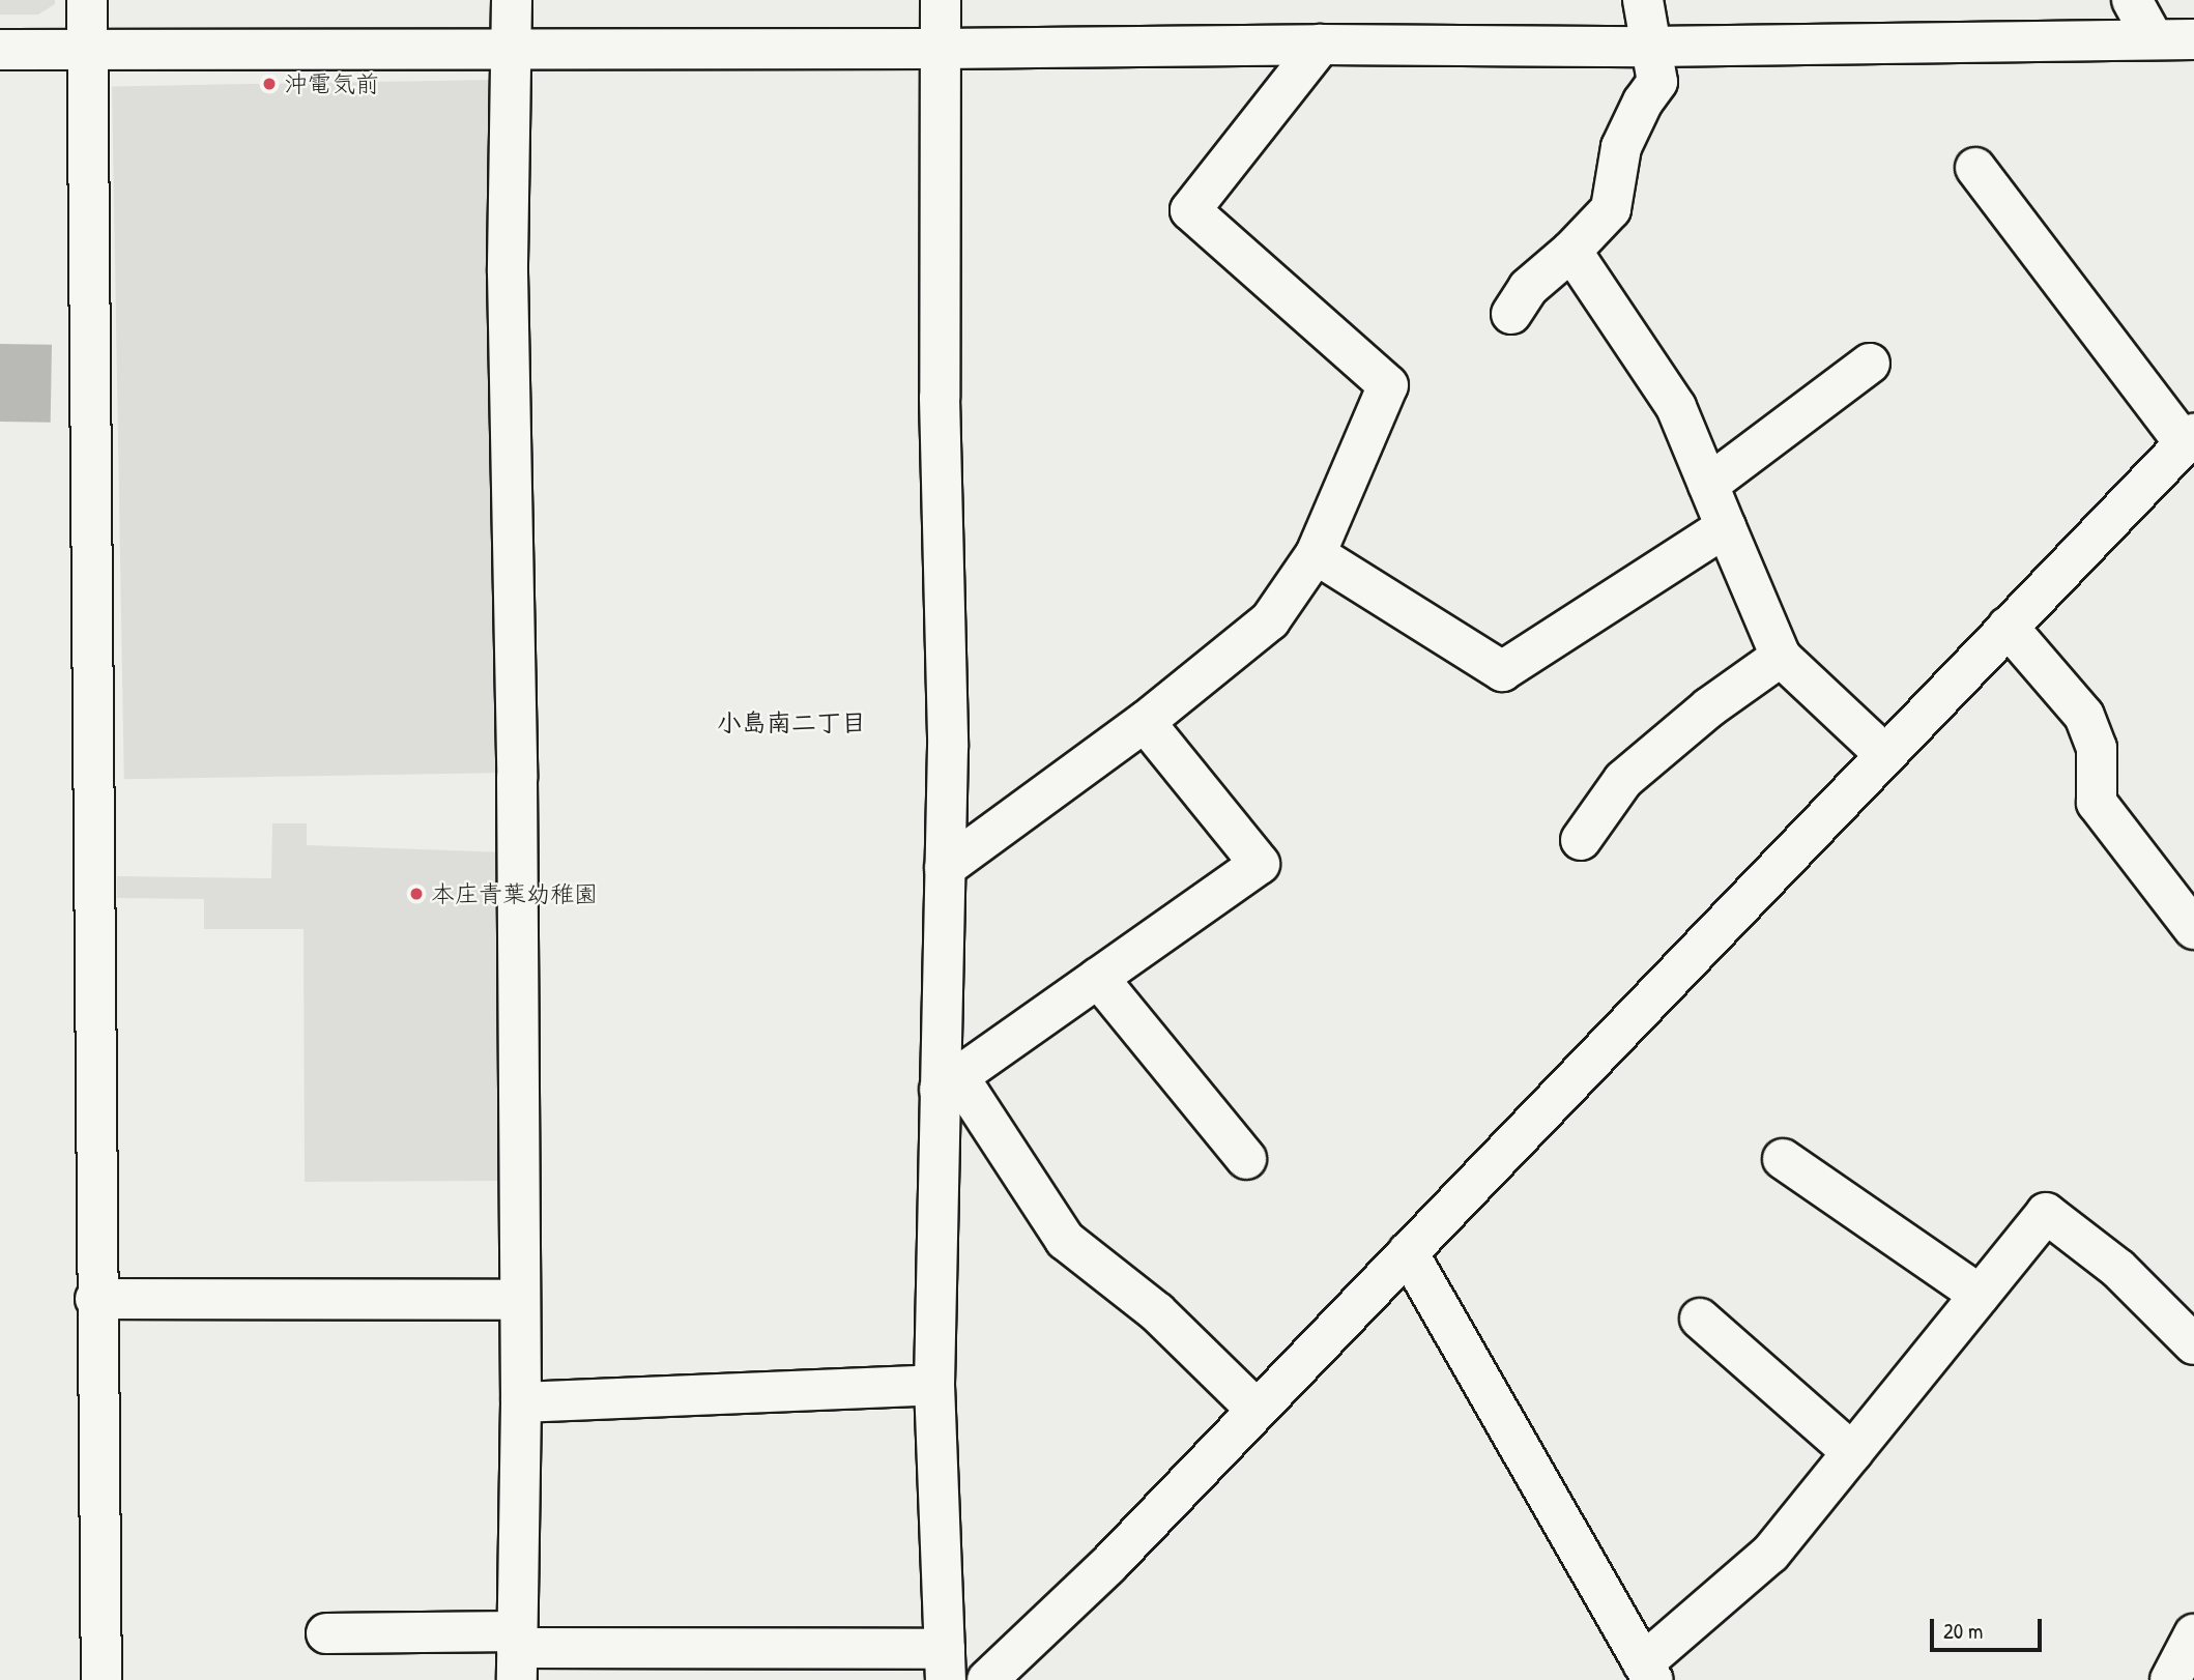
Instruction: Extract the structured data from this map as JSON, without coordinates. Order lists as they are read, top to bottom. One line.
{"districts":["小島南二丁目"],"places":["沖電気前","本庄青葉幼稚園"],"scale_bar":"20 m"}
